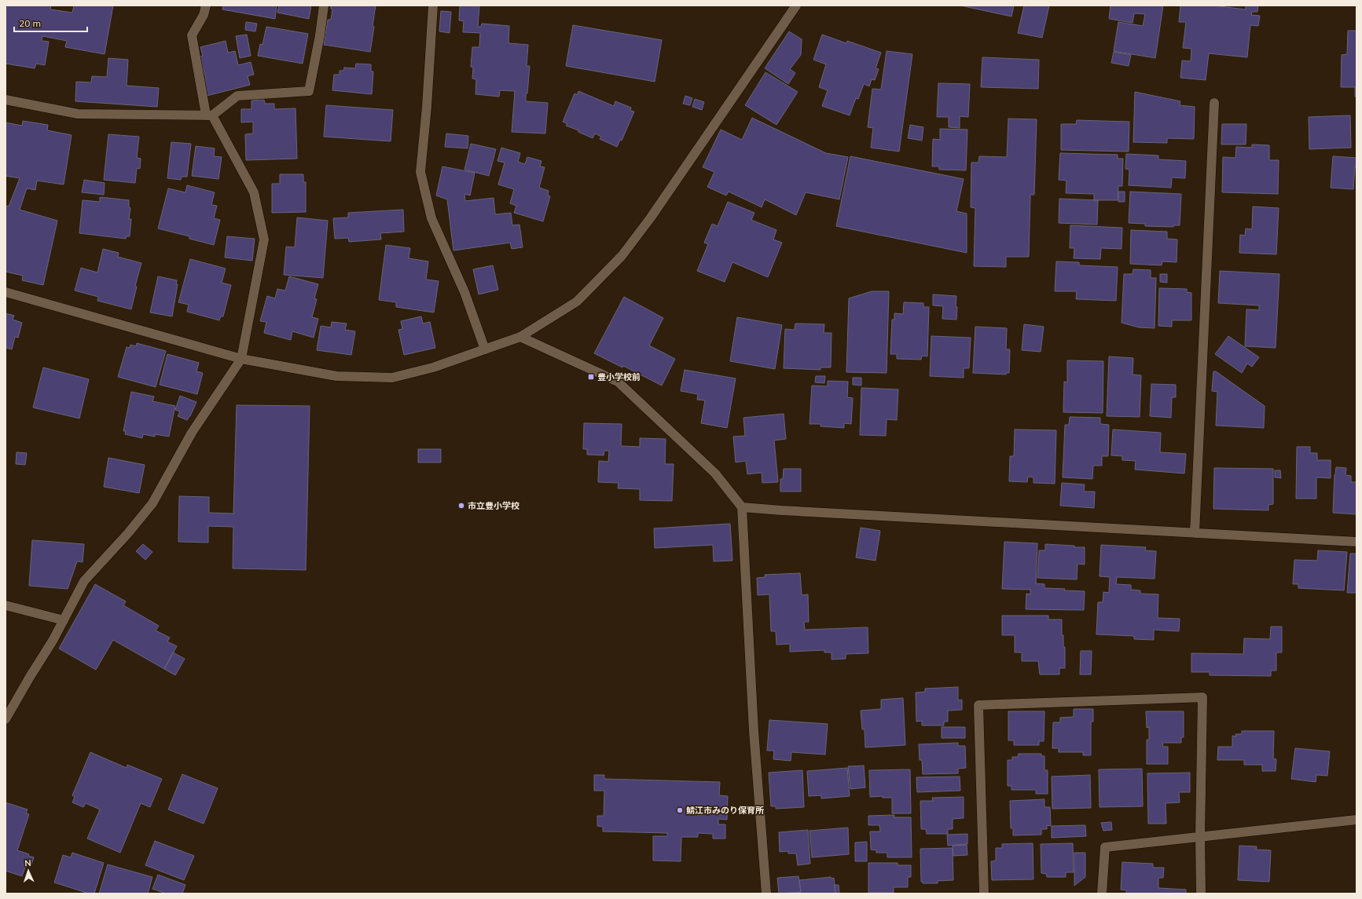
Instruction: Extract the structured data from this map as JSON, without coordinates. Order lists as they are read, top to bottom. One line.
{"places":{"transit":["豊小学校前"],"other":["市立豊小学校","鯖江市みのり保育所"]},"scale_bar":"20 m","north":"top"}
